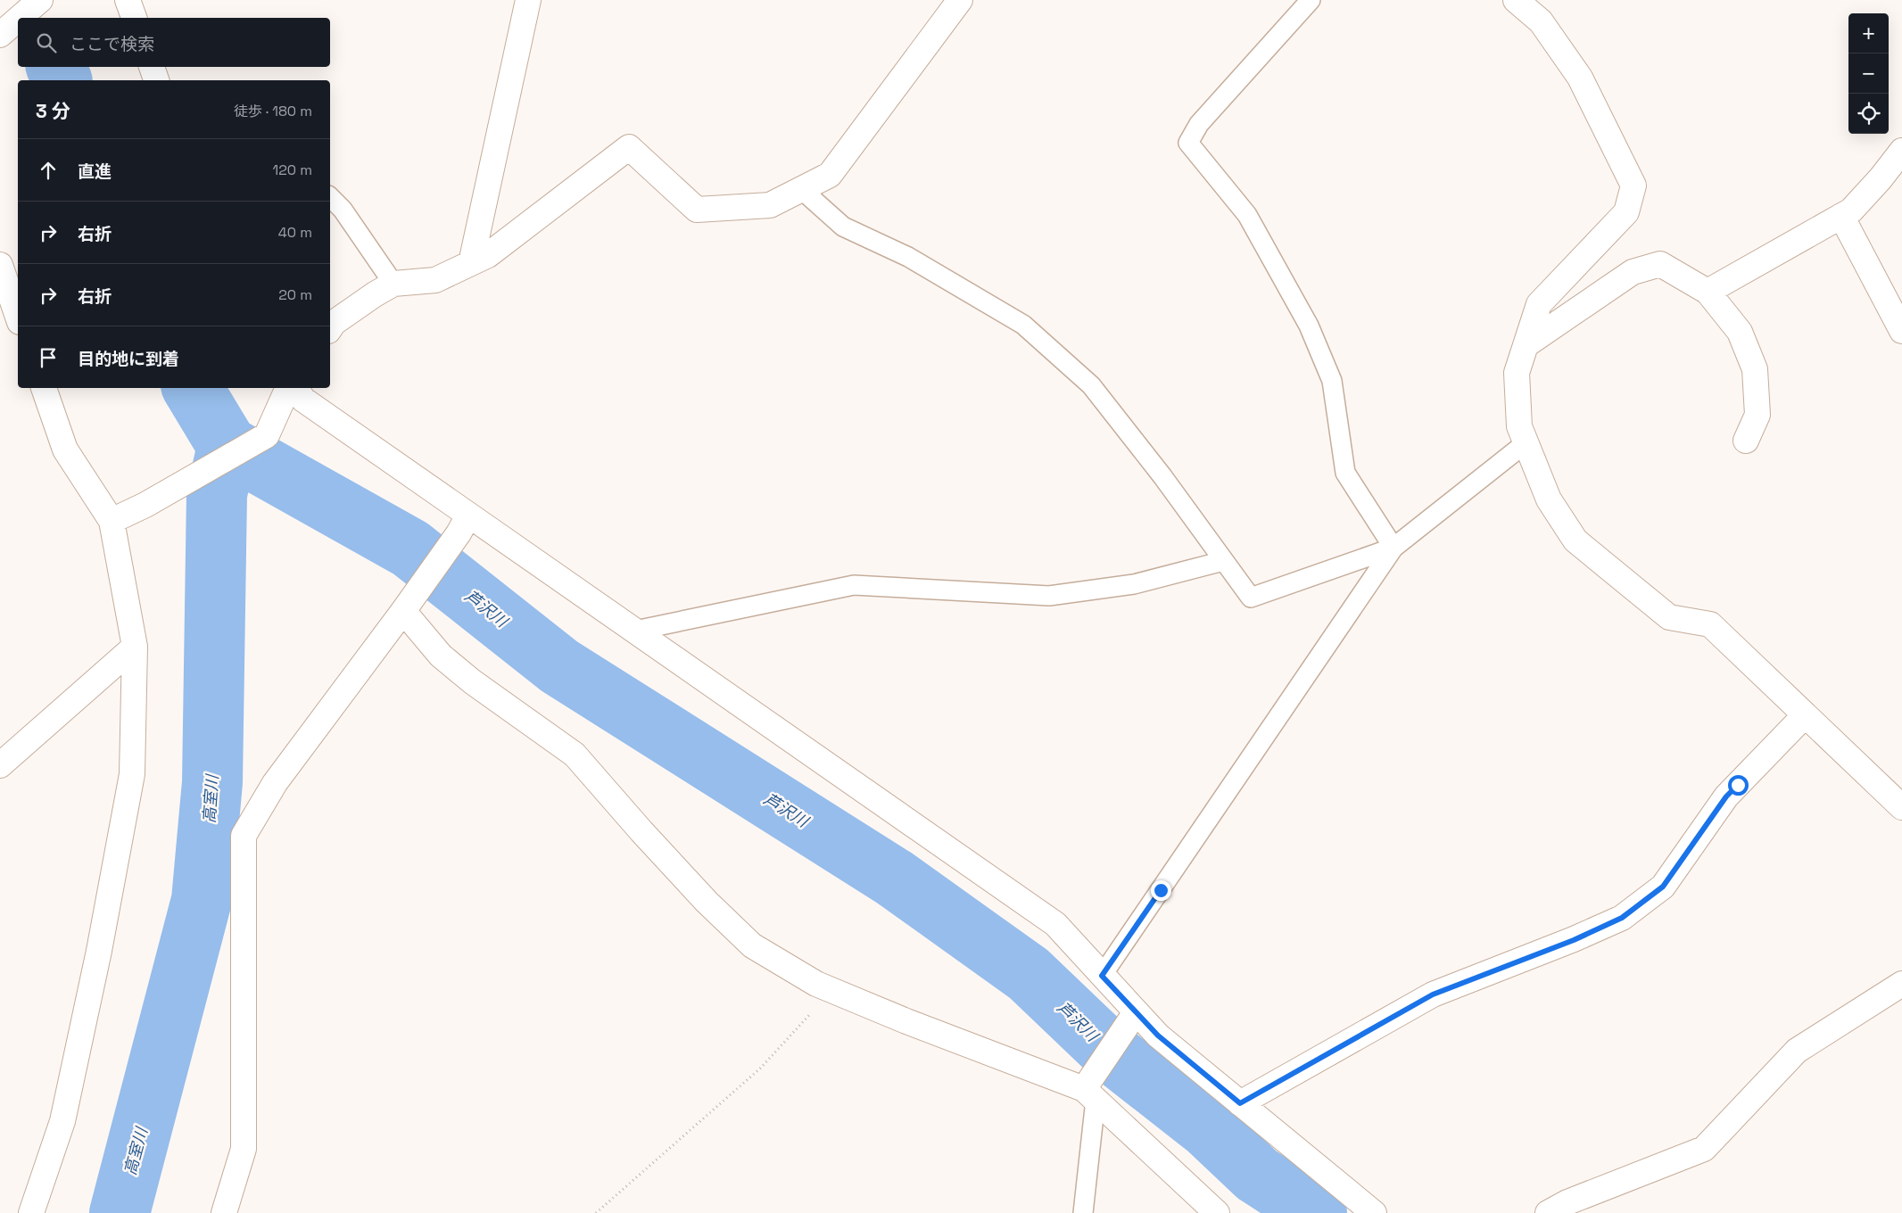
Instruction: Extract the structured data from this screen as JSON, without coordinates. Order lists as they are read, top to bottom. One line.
{"water":["芦沢川","高室川"],"page":{"map_buttons":["+","−"],"search":"ここで検索","heading":["3 分","徒歩 · 180 m"],"list":[["直進","120 m"],["右折","40 m"],["右折","20 m"],"目的地に到着"]}}
